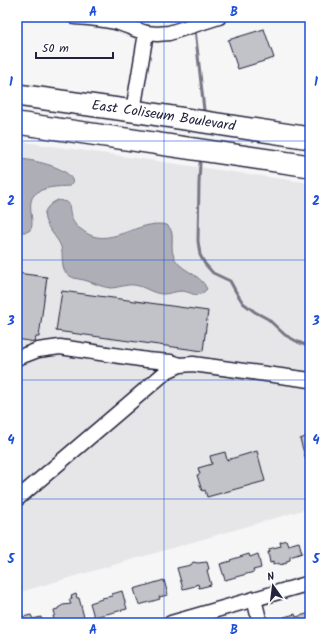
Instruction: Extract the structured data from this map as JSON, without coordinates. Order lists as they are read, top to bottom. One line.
{"streets":{"highway":["East Coliseum Boulevard"]},"scale_bar":"50 m","north":"top","grid":{"columns":["A","B"],"rows":["1","2","3","4","5"]}}
